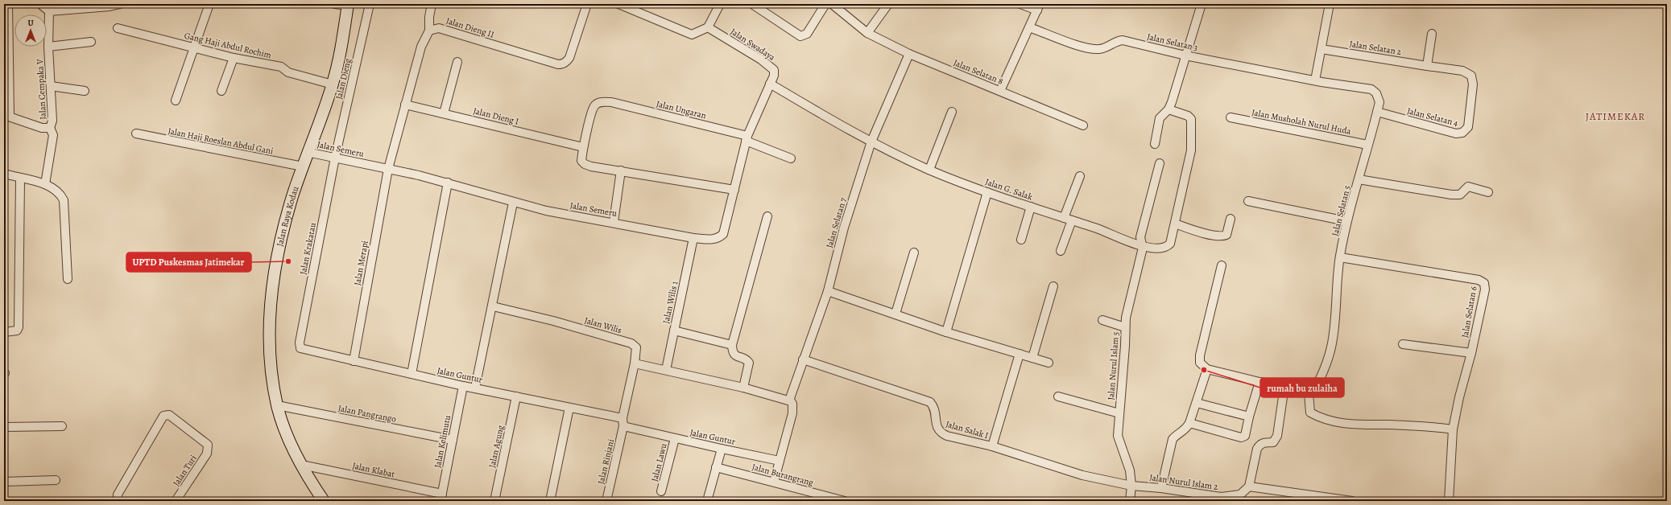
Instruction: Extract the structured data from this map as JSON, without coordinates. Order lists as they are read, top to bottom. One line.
{"streets":{"street":["Jalan Dieng II","Jalan Selatan 3","Jalan Swadaya","Gang Haji Abdul Rochim","Jalan Selatan 2","Jalan Selatan 8","Jalan Dieng","Jalan Cempaka V","Jalan Ungaran","Jalan Dieng I","Jalan Selatan 4","Jalan Musholah Nurul Huda","Jalan Haji Roeslan Abdul Gani","Jalan Semeru","Jalan G. Salak","Jalan Selatan 5","Jalan Raya Kodau","Jalan Selatan 7","Jalan Krakatau","Jalan Merapi","Jalan Wilis 1","Jalan Selatan 6","Jalan Wilis","Jalan Nurul Islam 5","Jalan Guntur","Jalan Pangrango","Jalan Salak I","Jalan Kelimutu","Jalan Agung","Jalan Rinjani","Jalan Lawu","Jalan Klabat","Jalan Turi","Jalan Burangrang","Jalan Nurul Islam 2"]},"crossings":[["Jalan Selatan 3","Jalan Selatan 5"],["Jalan Swadaya","Jalan Semeru"],["Gang Haji Abdul Rochim","Jalan Raya Kodau"],["Jalan Selatan 2","Jalan Selatan 4"],["Jalan Selatan 8","Jalan Selatan 7"],["Jalan Dieng","Jalan Semeru"],["Jalan Dieng","Jalan Krakatau"],["Jalan Ungaran","Jalan Dieng I"],["Jalan Ungaran","Jalan Semeru"],["Jalan Selatan 4","Jalan Selatan 5"],["Jalan Musholah Nurul Huda","Jalan Selatan 5"],["Jalan Haji Roeslan Abdul Gani","Jalan Raya Kodau"],["Jalan Semeru","Jalan Raya Kodau"],["Jalan Semeru","Jalan Krakatau"],["Jalan Semeru","Jalan Merapi"],["Jalan Semeru","Jalan Wilis 1"],["Jalan G. Salak","Jalan Selatan 7"],["Jalan G. Salak","Jalan Nurul Islam 5"],["Jalan Selatan 5","Jalan Selatan 6"],["Jalan Raya Kodau","Jalan Pangrango"],["Jalan Raya Kodau","Jalan Klabat"],["Jalan Selatan 7","Jalan Salak I"],["Jalan Krakatau","Jalan Guntur"],["Jalan Merapi","Jalan Guntur"],["Jalan Wilis","Jalan Guntur"],["Jalan Wilis","Jalan Rinjani"],["Jalan Nurul Islam 5","Jalan Salak I"],["Jalan Nurul Islam 5","Jalan Nurul Islam 2"],["Jalan Guntur","Jalan Kelimutu"],["Jalan Guntur","Jalan Agung"],["Jalan Guntur","Jalan Rinjani"],["Jalan Guntur","Jalan Lawu"],["Jalan Pangrango","Jalan Kelimutu"],["Jalan Salak I","Jalan Nurul Islam 2"],["Jalan Kelimutu","Jalan Klabat"]],"districts":["JATIMEKAR"],"places":["UPTD Puskesmas Jatimekar","rumah bu zulaiha"],"north":"top"}
